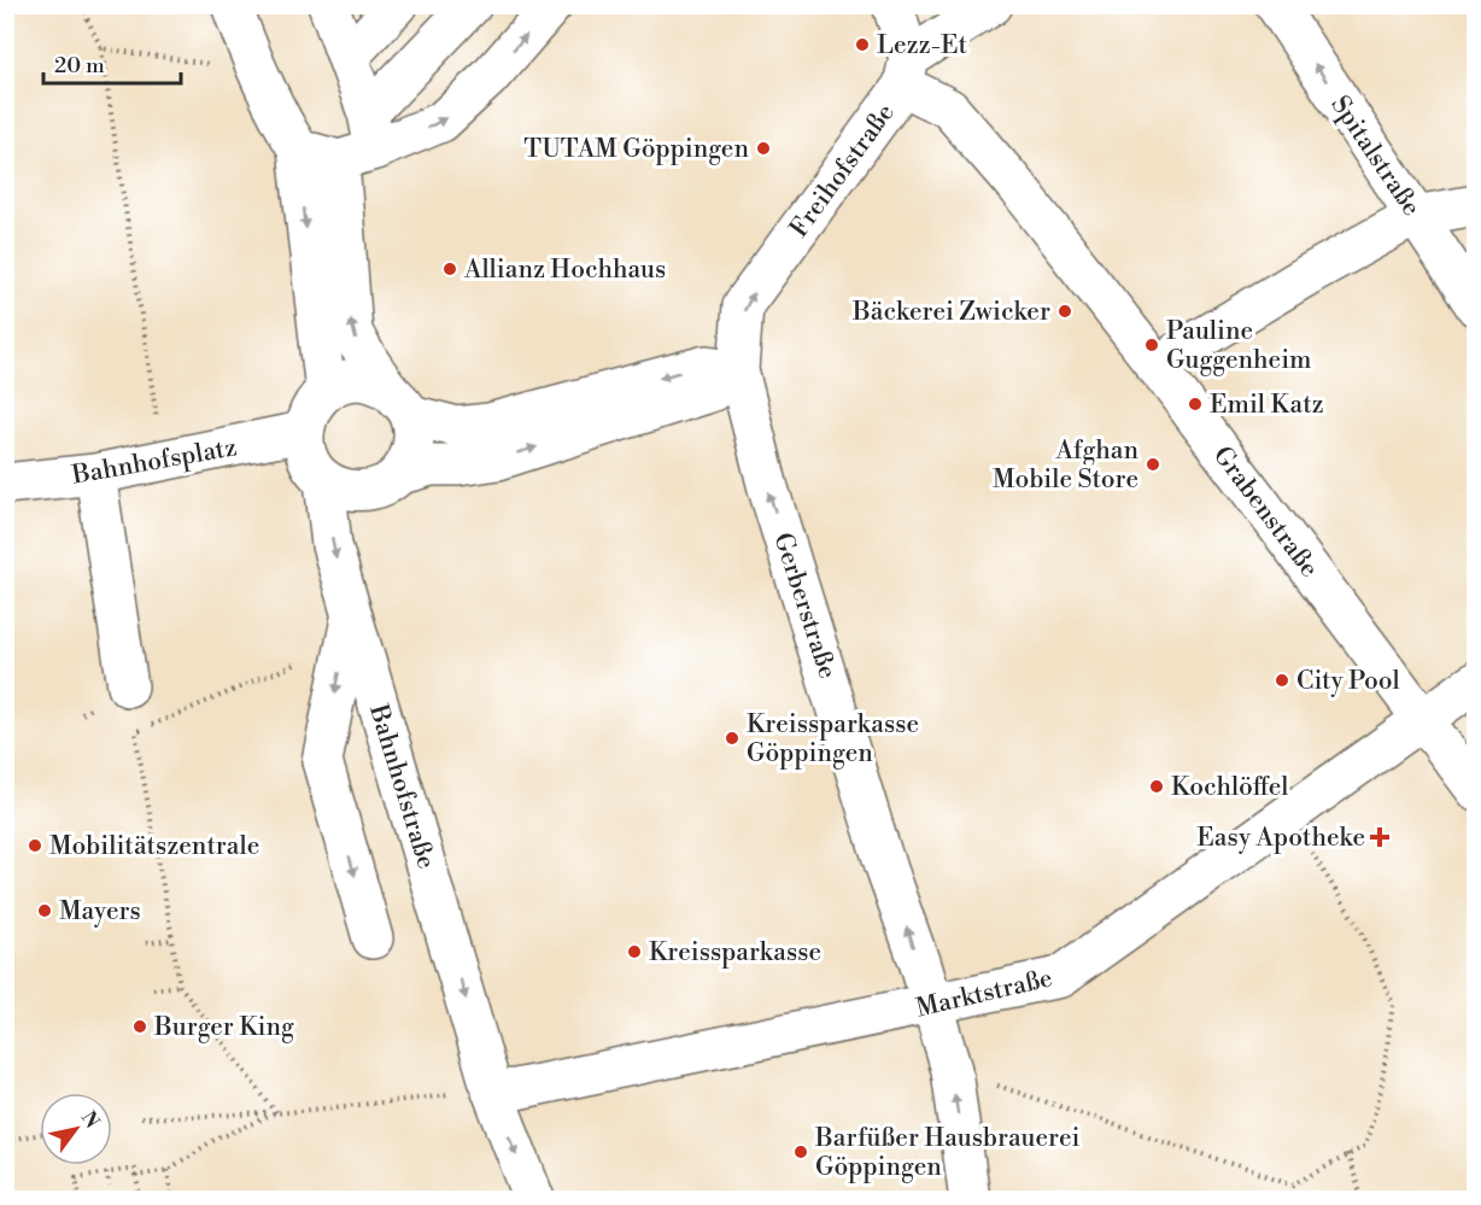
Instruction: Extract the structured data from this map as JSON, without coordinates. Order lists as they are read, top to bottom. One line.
{"streets":{"street":["Spitalstraße","Freihofstraße","Bahnhofsplatz","Grabenstraße","Gerberstraße","Bahnhofstraße","Marktstraße"]},"crossings":[["Freihofstraße","Grabenstraße"],["Freihofstraße","Gerberstraße"],["Bahnhofsplatz","Bahnhofstraße"],["Grabenstraße","Marktstraße"],["Gerberstraße","Marktstraße"],["Bahnhofstraße","Marktstraße"]],"one_way":["Spitalstraße","Freihofstraße","Gerberstraße"],"places":{"other":["Lezz-Et","TUTAM Göppingen","Allianz Hochhaus","Bäckerei Zwicker","Pauline Guggenheim","Emil Katz","Afghan Mobile Store","City Pool","Kreissparkasse Göppingen","Kochlöffel","Mobilitätszentrale","Mayers","Kreissparkasse","Burger King","Barfüßer Hausbrauerei Göppingen"],"health":["Easy Apotheke"]},"scale_bar":"20 m","north":"top right"}
